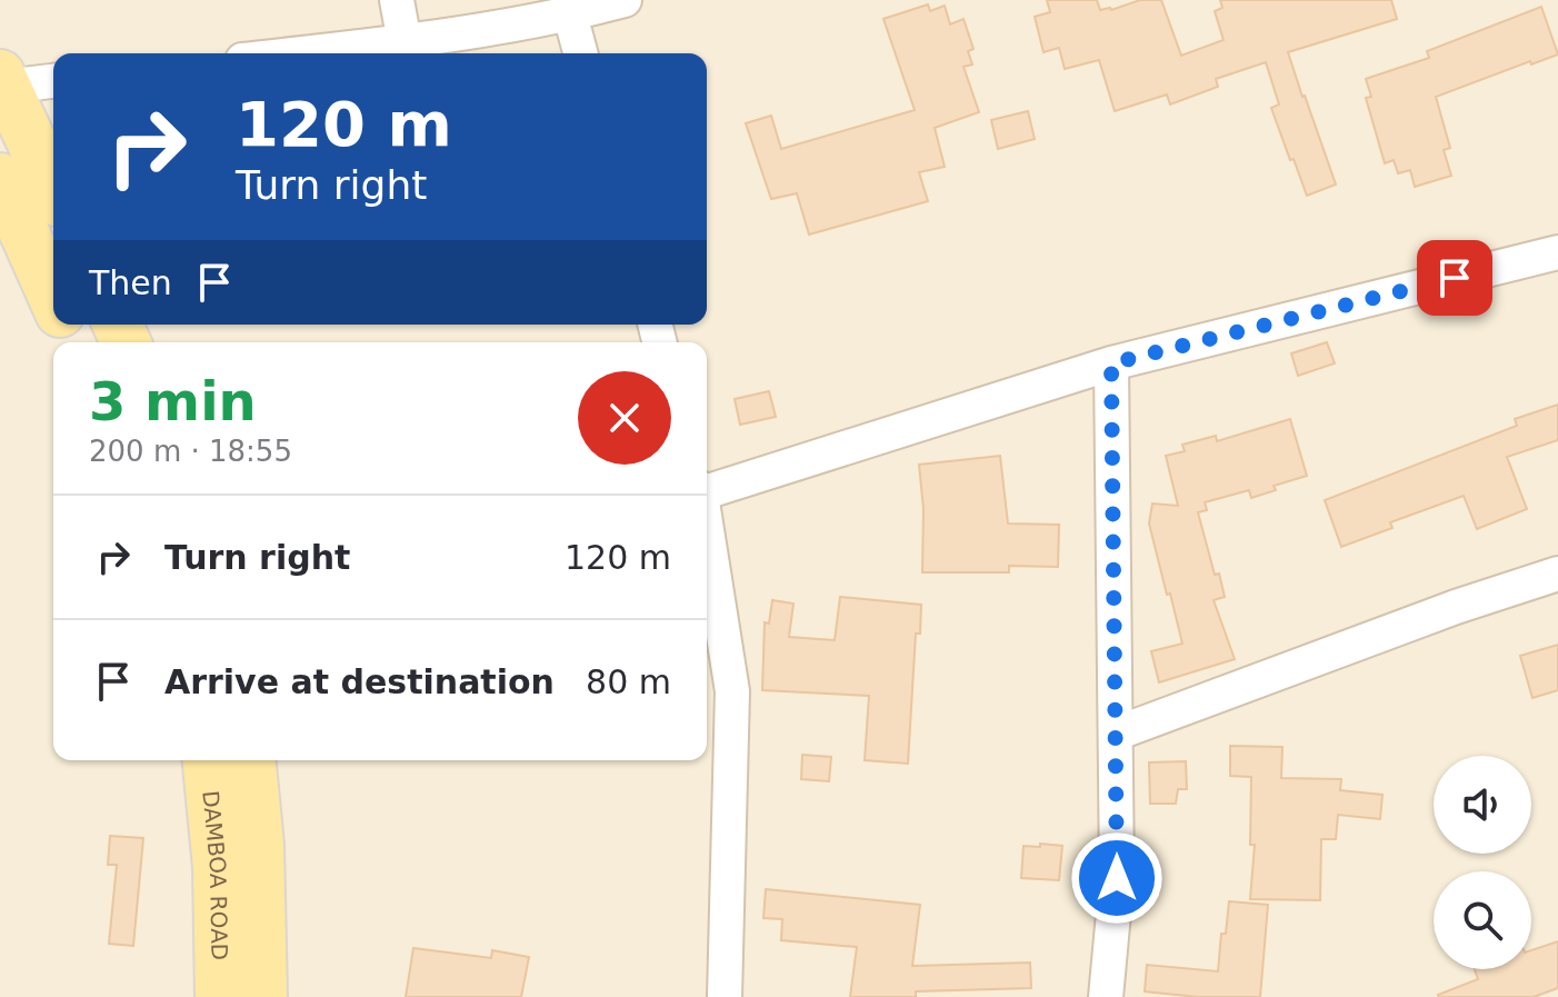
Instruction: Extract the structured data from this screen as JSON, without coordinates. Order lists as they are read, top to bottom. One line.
{"streets":{"main road":["DAMBOA ROAD"]},"page":{"turn":["120 m","Turn right"],"then":"Then","heading":["3 min","200 m · 18:55"],"list":[{"name":"Turn right","value":"120 m"},{"name":"Arrive at destination","value":"80 m"}]}}
